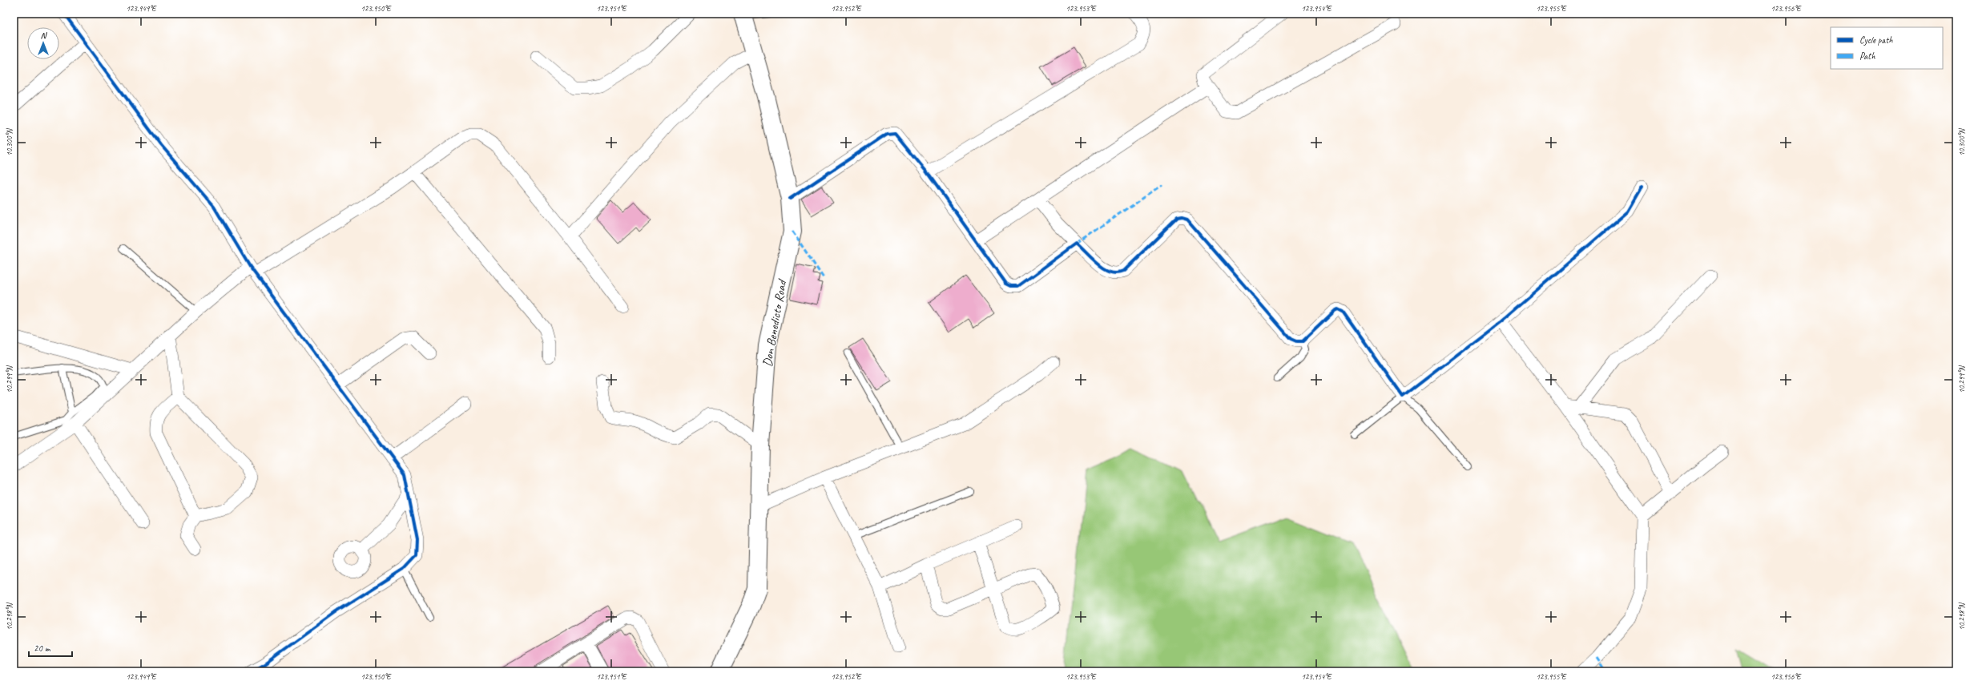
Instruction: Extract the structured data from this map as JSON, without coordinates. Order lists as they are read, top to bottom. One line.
{"streets":{"street":["Don Benedicto Road"]},"legend":["Cycle path","Path"],"scale_bar":"20 m","north":"top","coordinates":["123.949°E","123.950°E","123.951°E","123.952°E","123.953°E","123.954°E","123.955°E","123.956°E","10.300°N","10.299°N","10.298°N"]}
